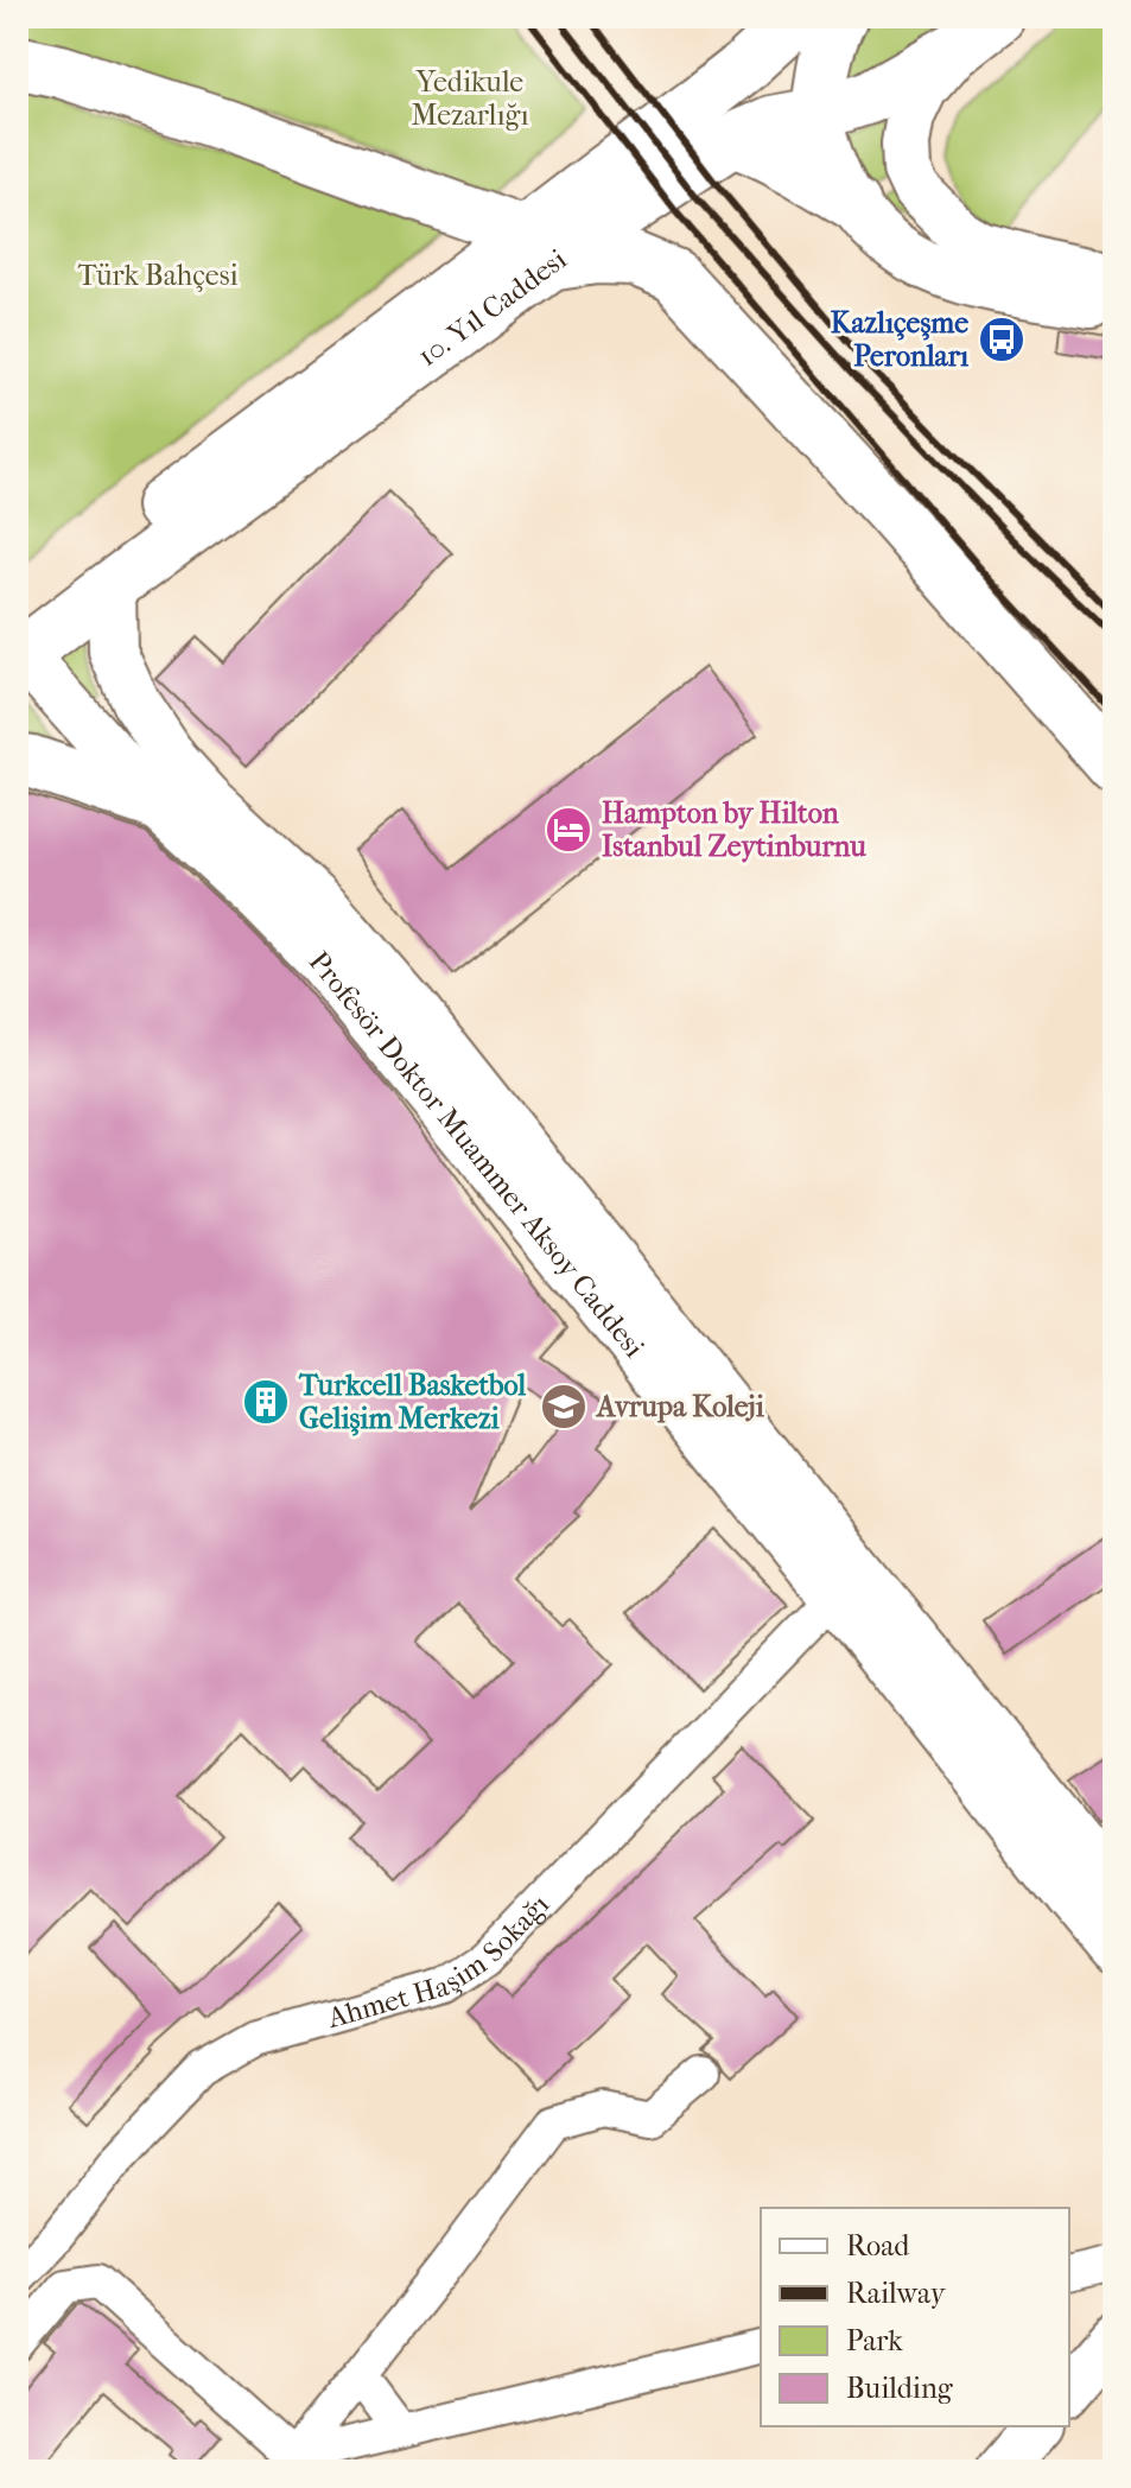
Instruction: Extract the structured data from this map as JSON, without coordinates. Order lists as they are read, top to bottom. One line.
{"streets":{"main road":["10. Yıl Caddesi","Profesör Doktor Muammer Aksoy Caddesi"],"street":["Ahmet Haşim Sokağı"]},"crossings":[["10. Yıl Caddesi","Profesör Doktor Muammer Aksoy Caddesi"],["Profesör Doktor Muammer Aksoy Caddesi","Ahmet Haşim Sokağı"]],"parks":["Yedikule Mezarlığı","Türk Bahçesi"],"places":{"bus stop":["Kazlıçeşme Peronları"],"hotel":["Hampton by Hilton Istanbul Zeytinburnu"],"building":["Turkcell Basketbol Gelişim Merkezi"],"school or university":["Avrupa Koleji"]},"legend":["Road","Railway","Park","Building"]}
